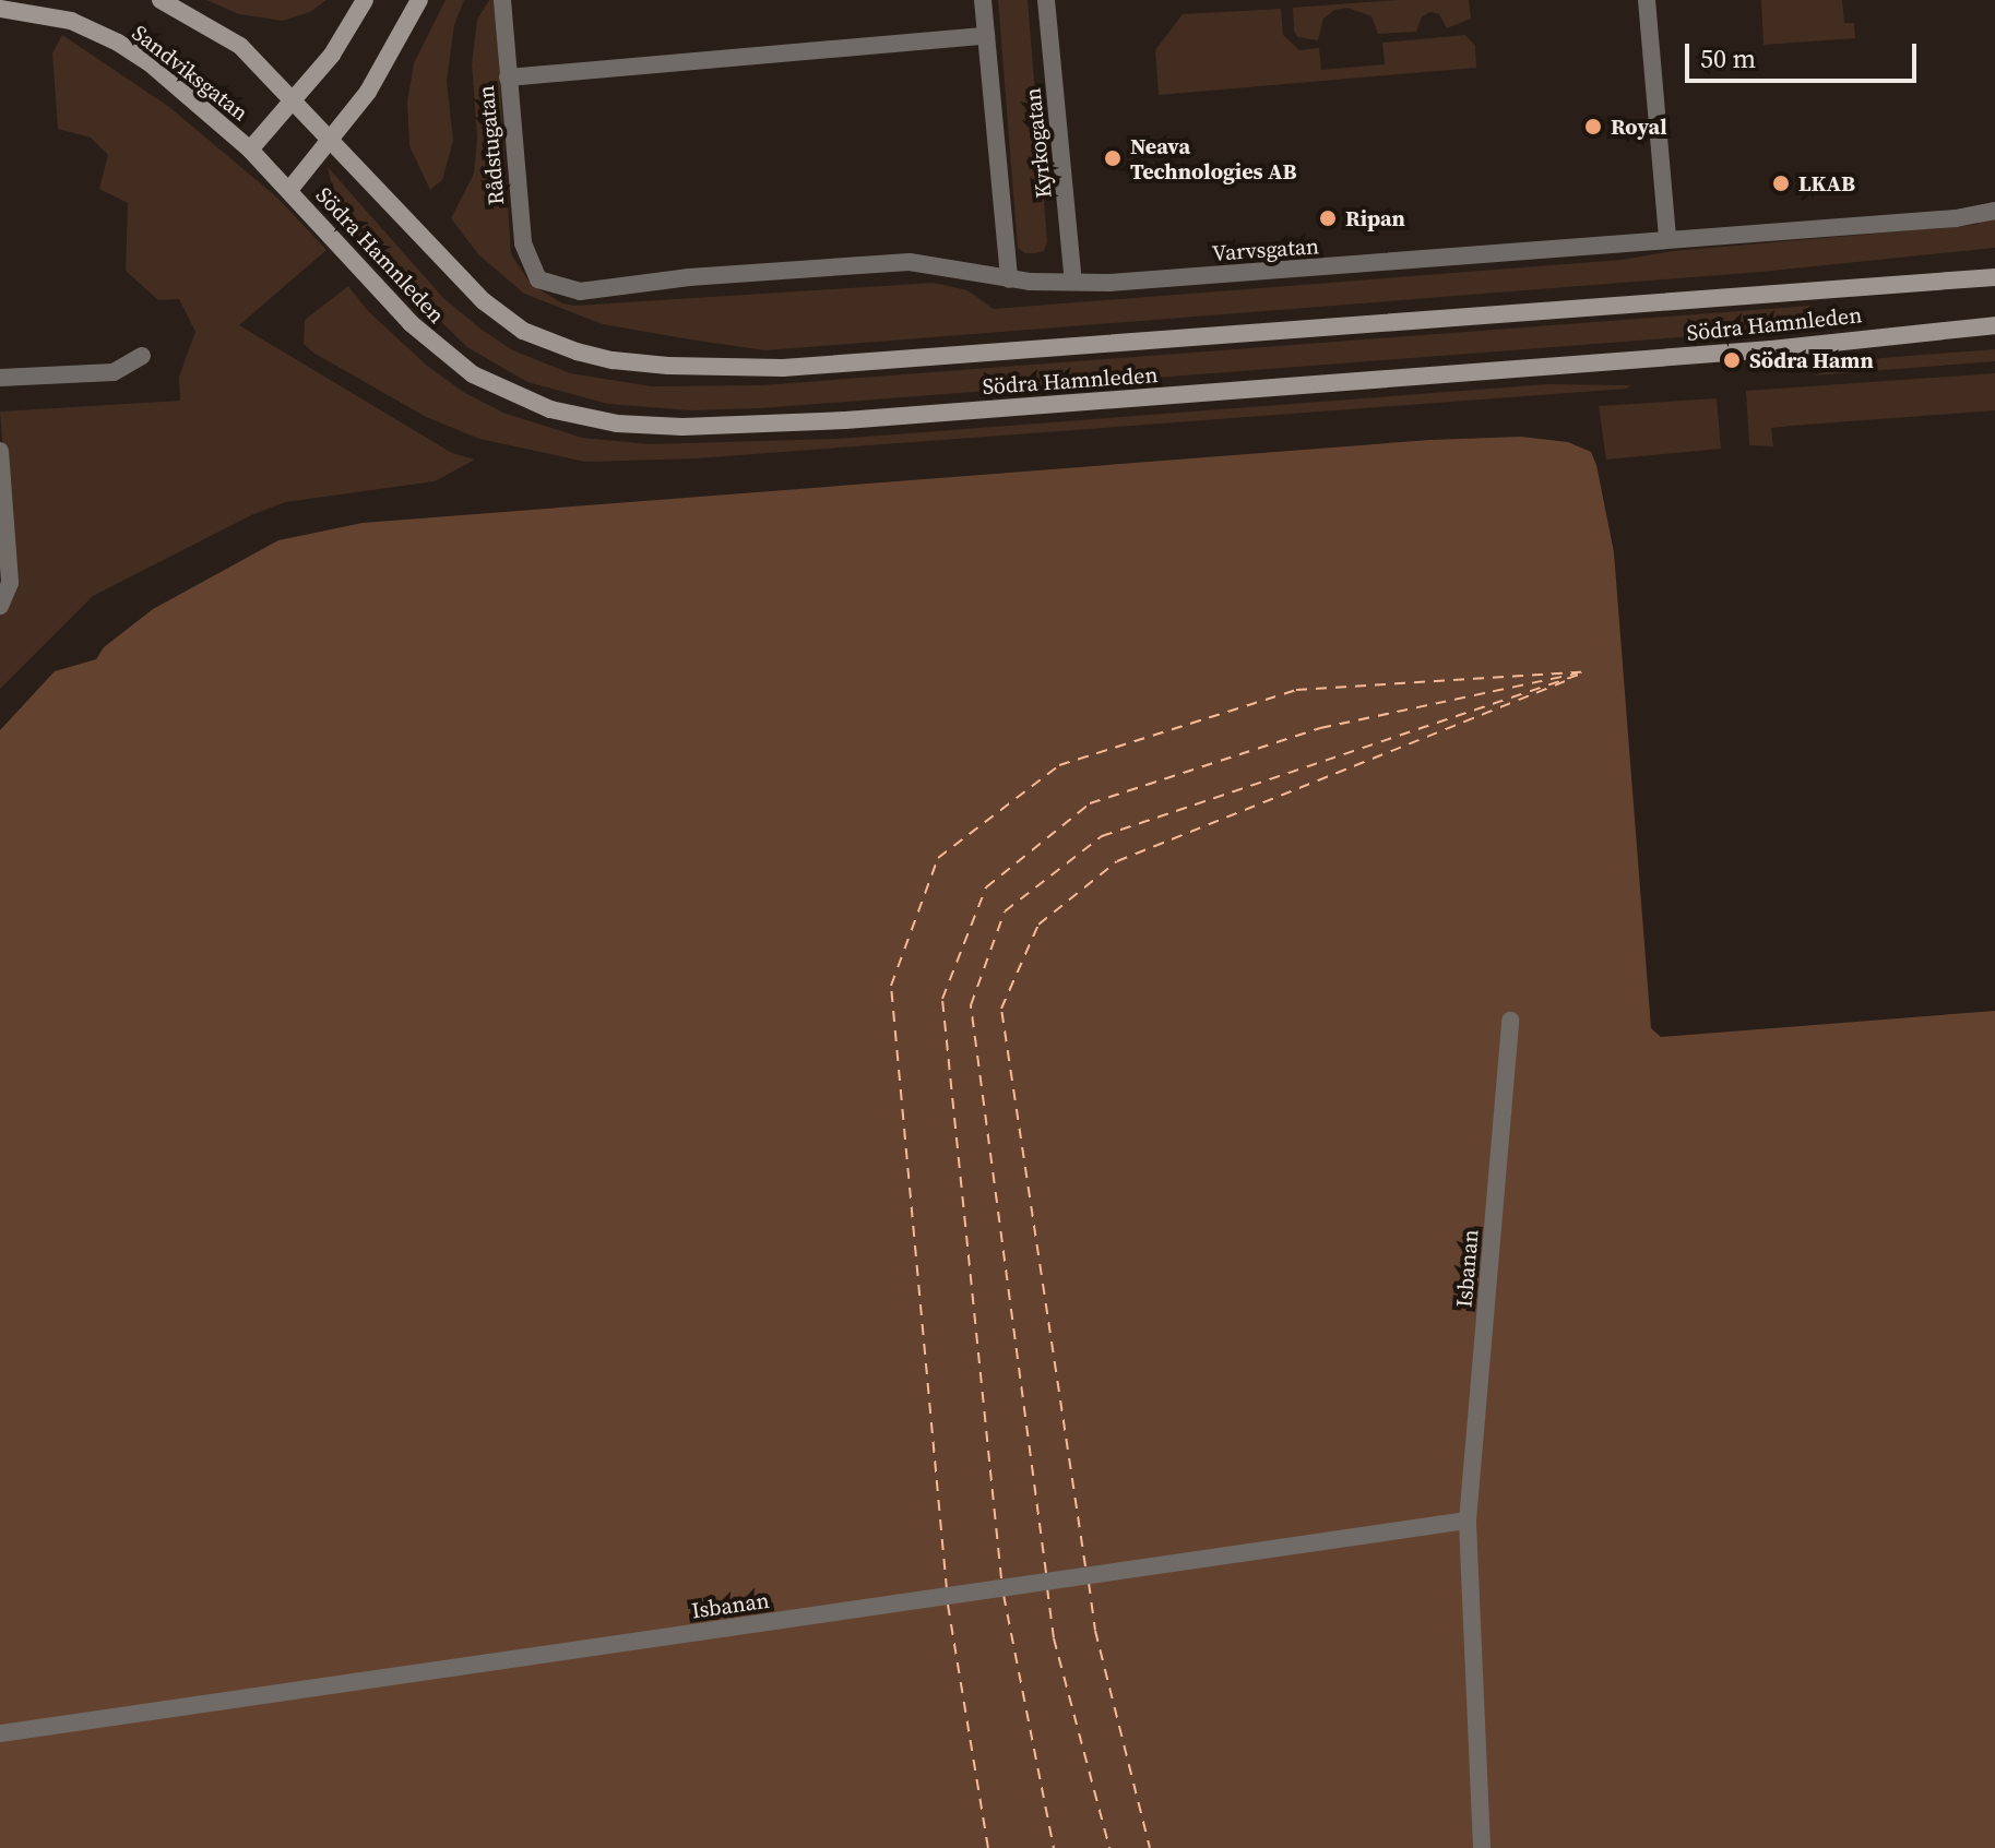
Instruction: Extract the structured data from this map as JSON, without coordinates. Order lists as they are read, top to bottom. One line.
{"streets":{"main road":["Sandviksgatan","Södra Hamnleden"],"street":["Kyrkogatan","Rådstugatan","Varvsgatan","Isbanan"]},"crossings":[["Sandviksgatan","Södra Hamnleden"],["Kyrkogatan","Varvsgatan"],["Rådstugatan","Varvsgatan"]],"places":["Royal","Neava Technologies AB","LKAB","Ripan","Södra Hamn"],"scale_bar":"50 m"}
